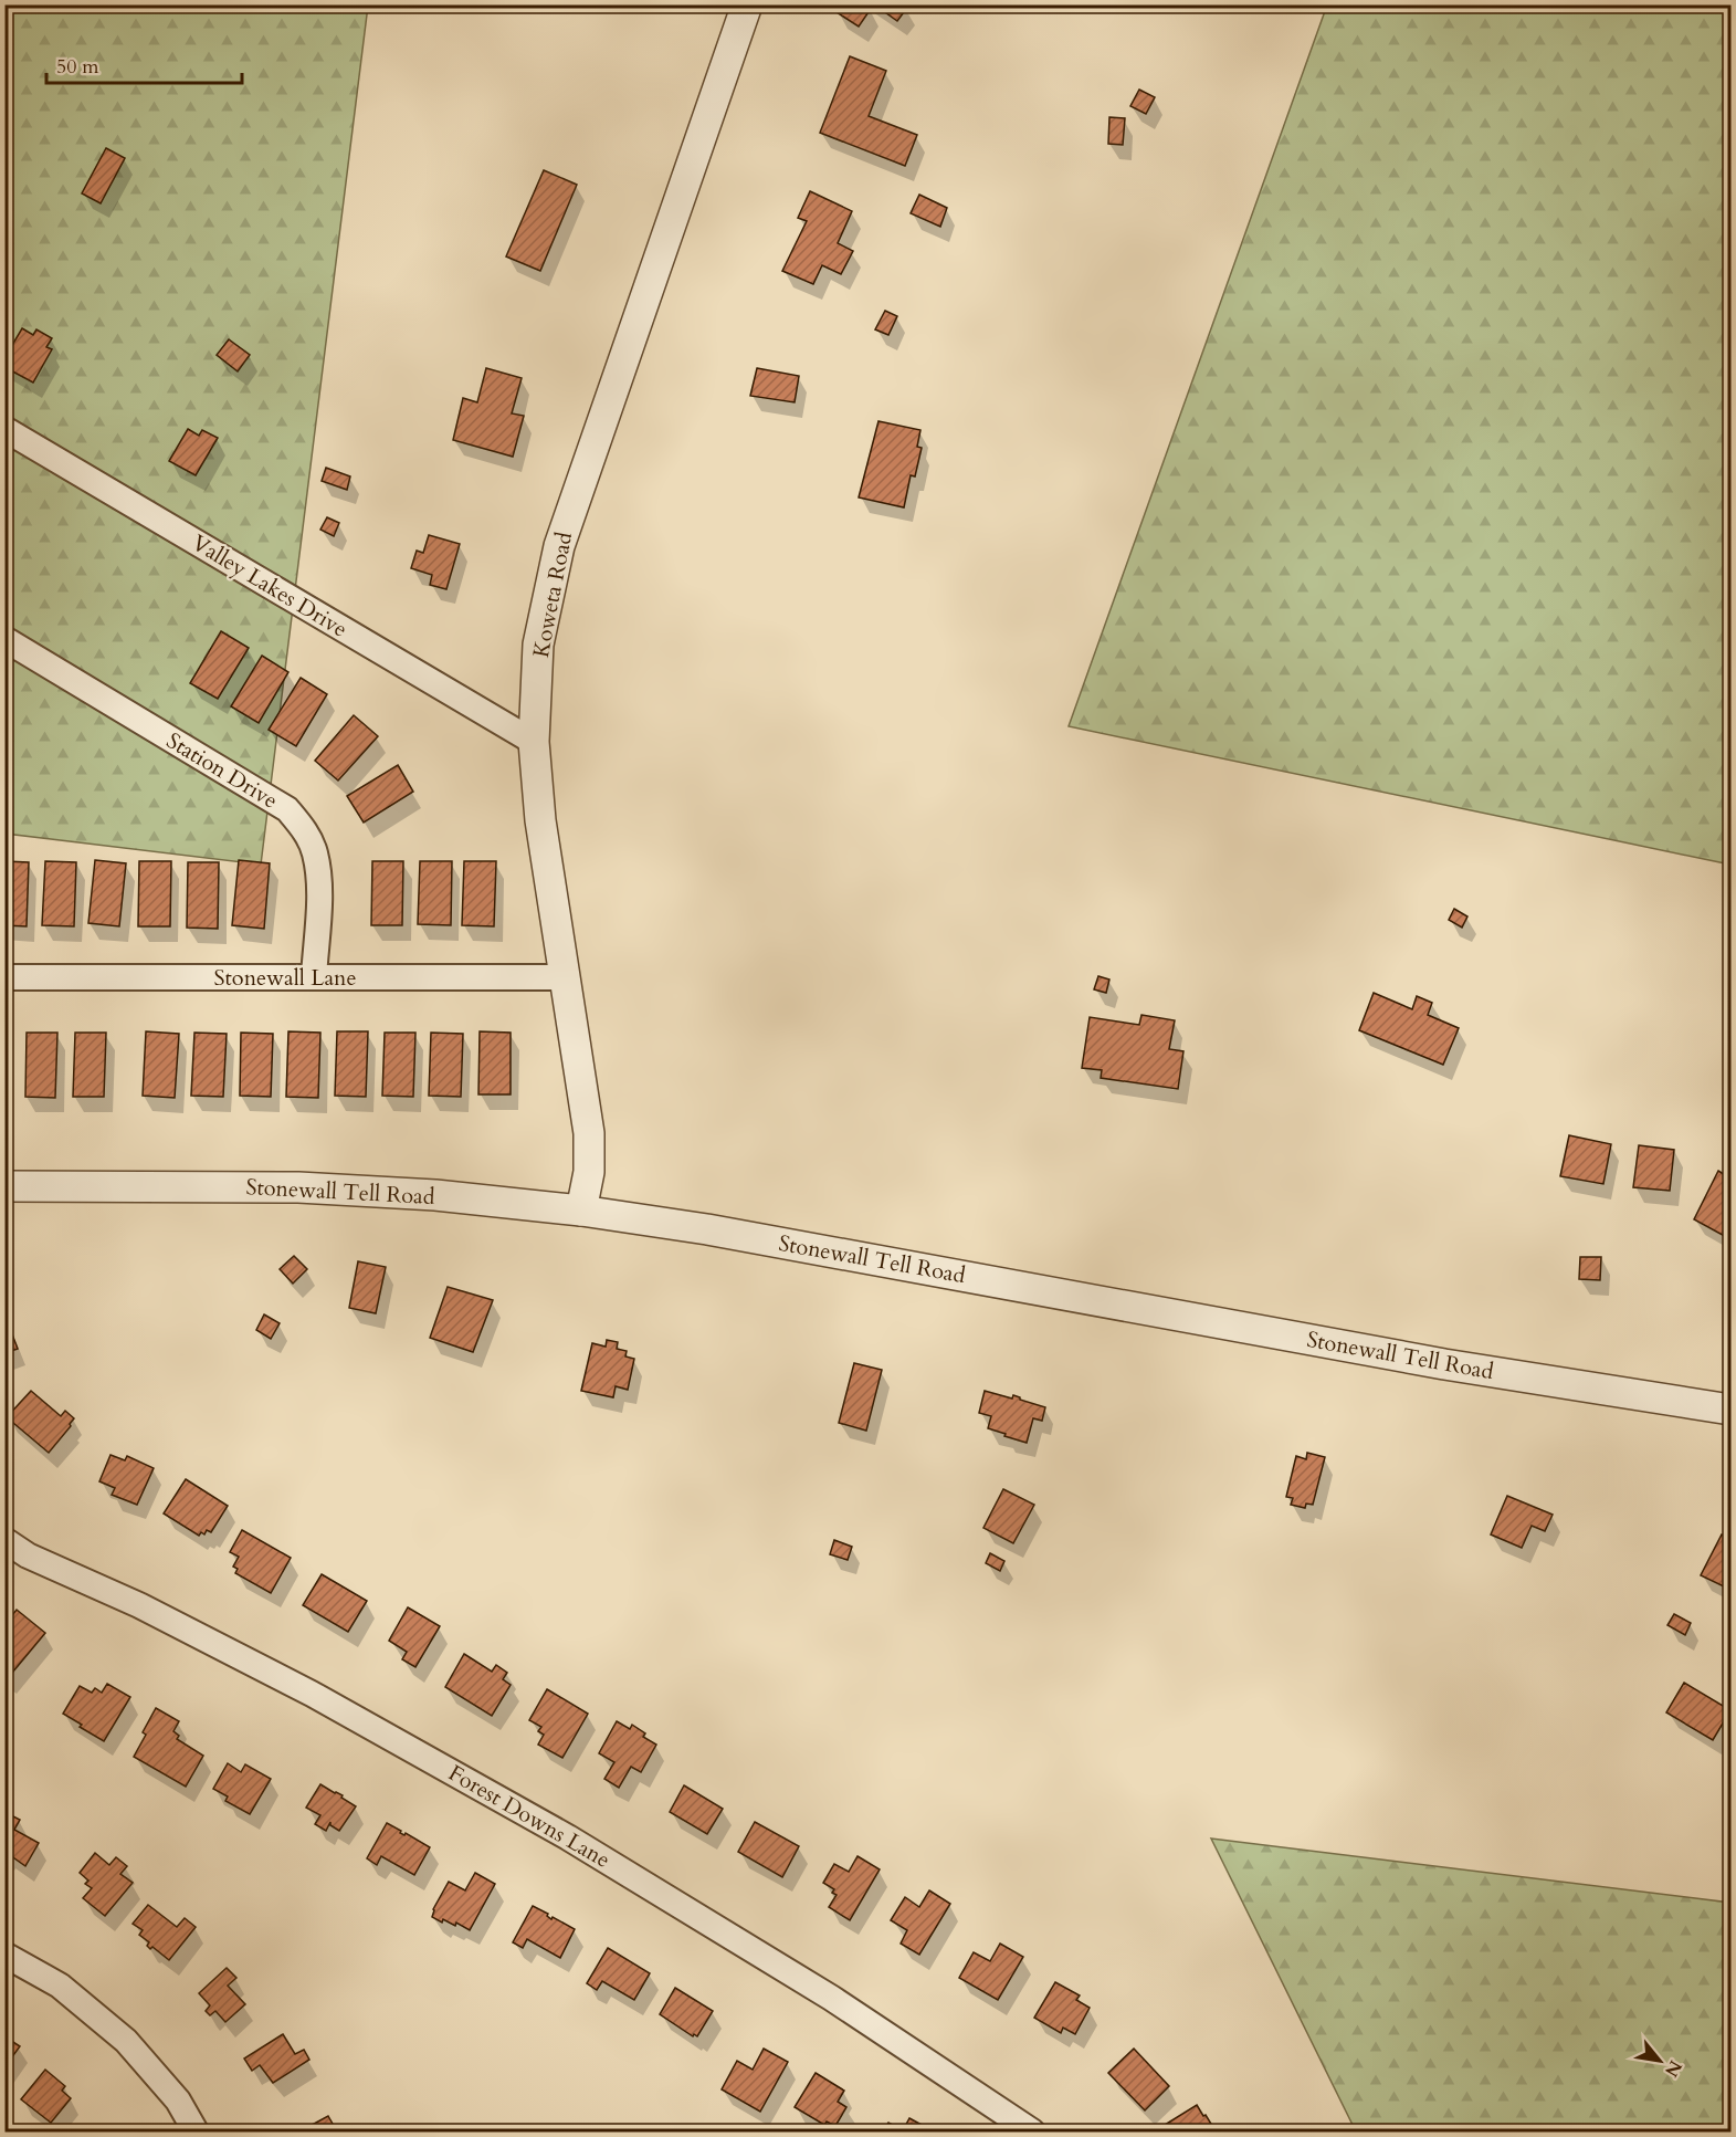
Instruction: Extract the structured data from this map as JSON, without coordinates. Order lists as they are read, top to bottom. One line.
{"streets":{"street":["Valley Lakes Drive","Koweta Road","Station Drive","Stonewall Lane","Stonewall Tell Road","Forest Downs Lane"]},"crossings":[["Valley Lakes Drive","Koweta Road"],["Koweta Road","Stonewall Lane"],["Koweta Road","Stonewall Tell Road"],["Station Drive","Stonewall Lane"]],"scale_bar":"50 m","north":"bottom right"}
